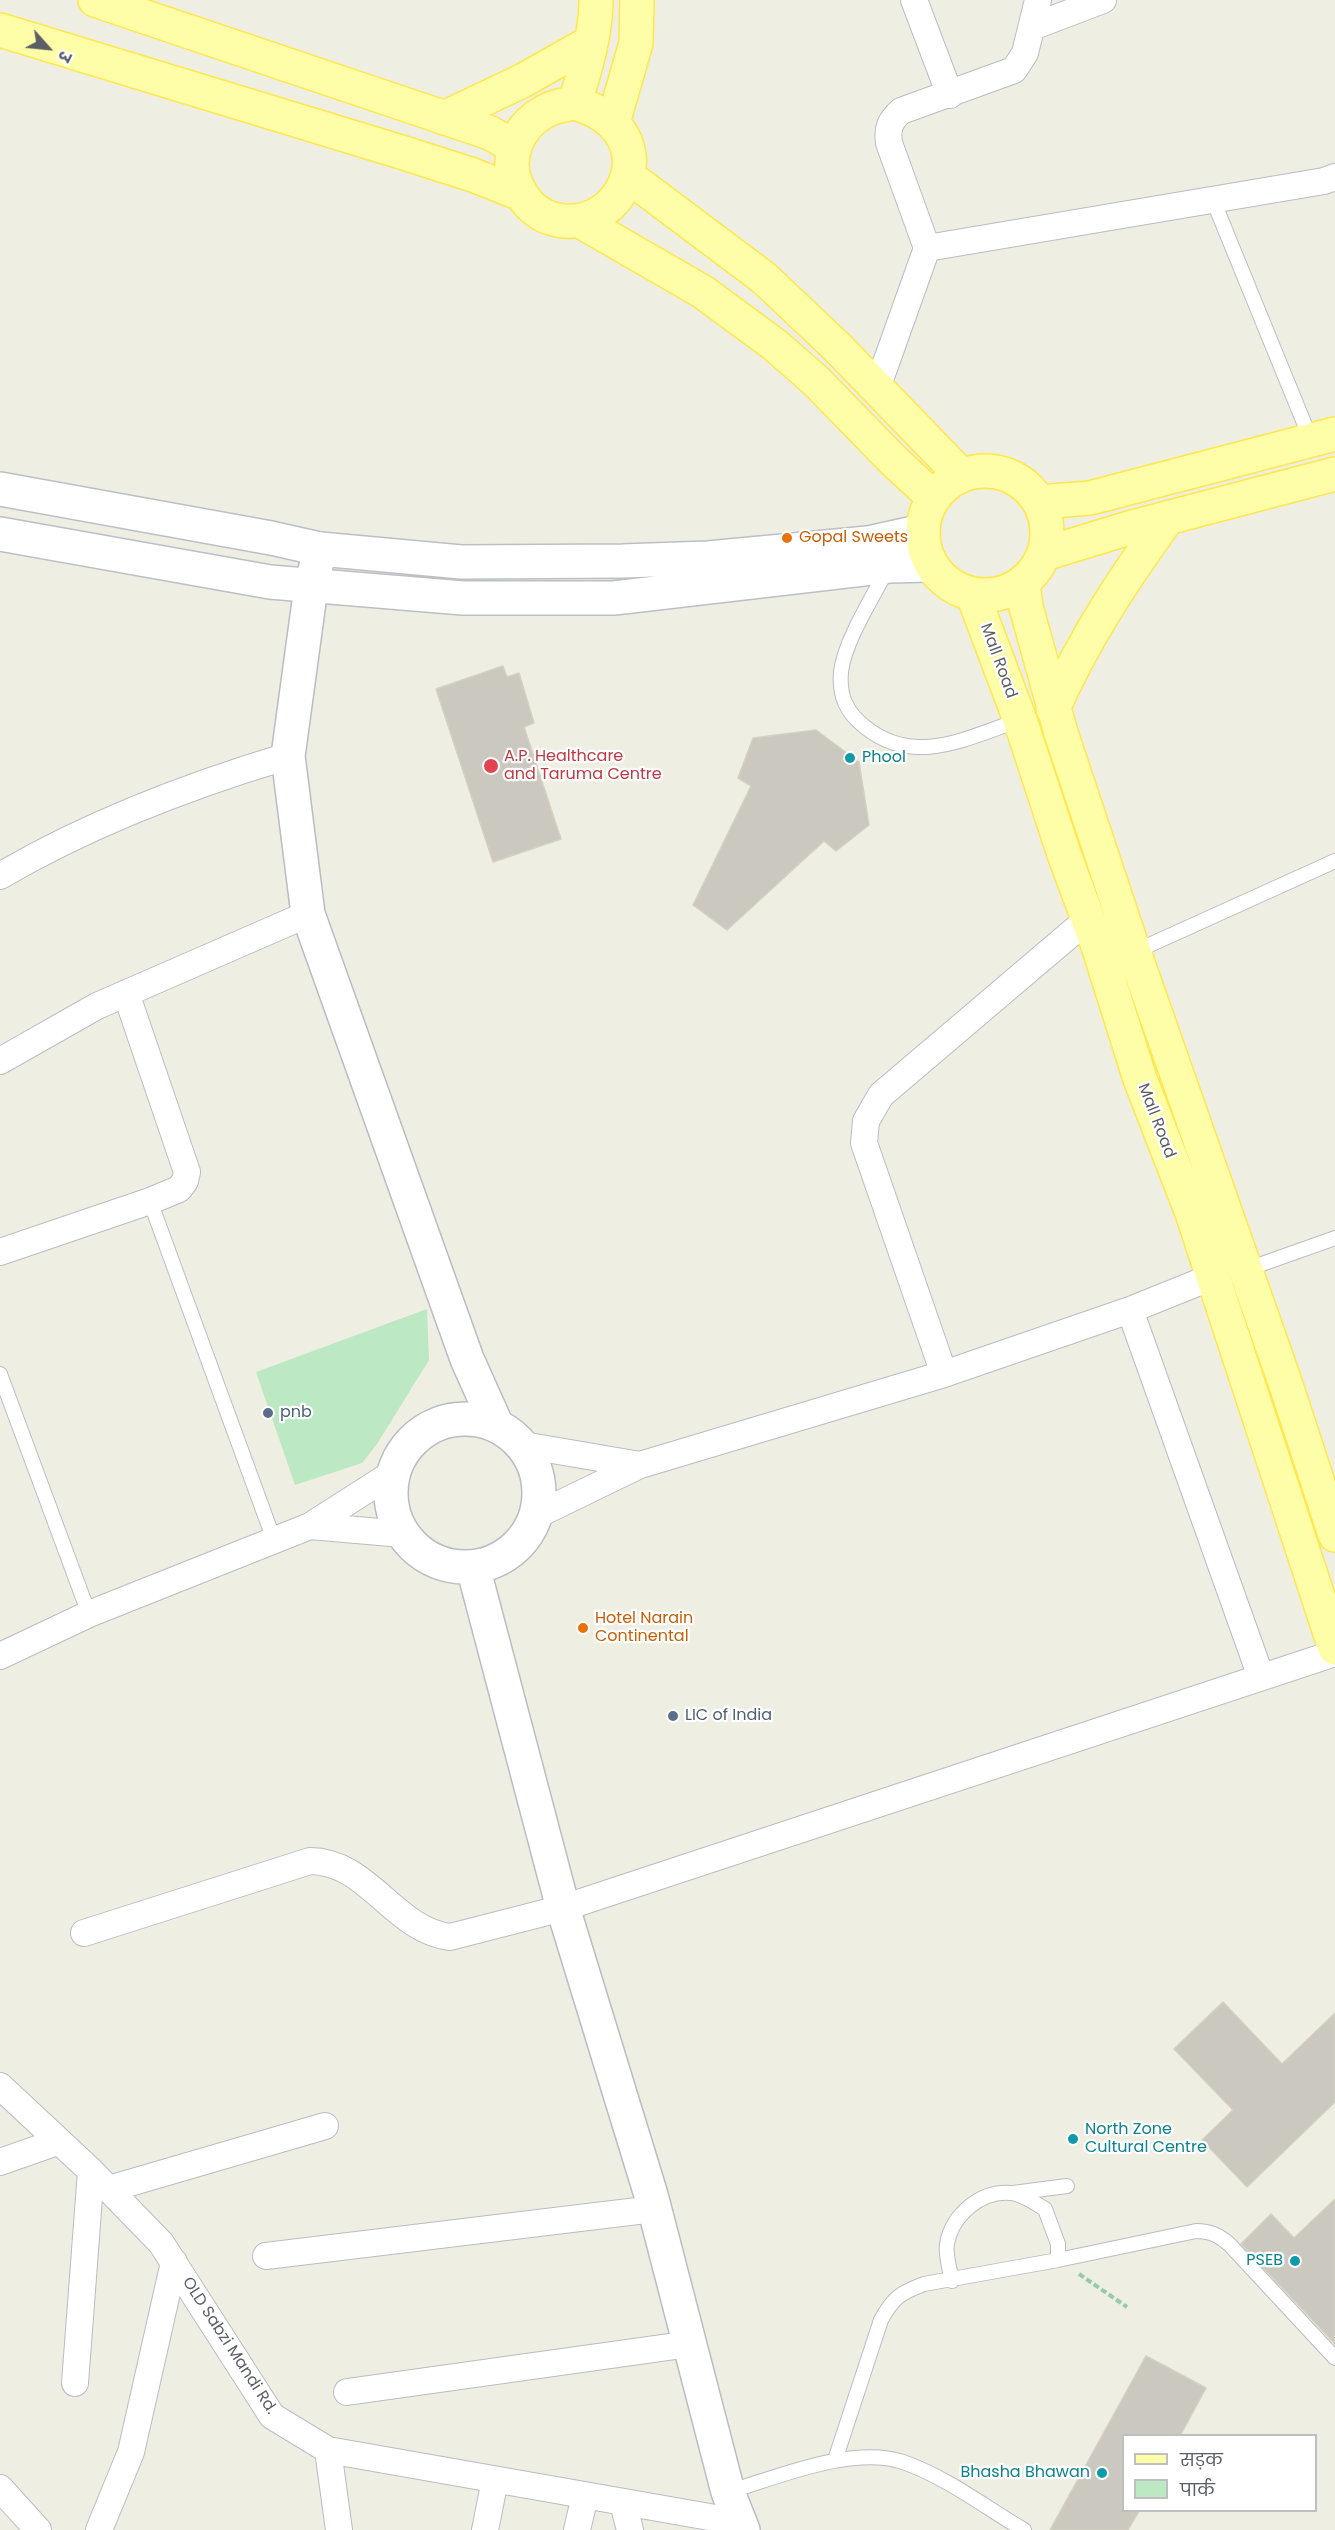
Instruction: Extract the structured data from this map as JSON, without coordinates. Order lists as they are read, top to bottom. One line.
{"streets":{"main road":["Mall Road"],"street":["OLD Sabzi Mandi Rd."]},"places":["Gopal Sweets","Phool","A.P. Healthcare and Taruma Centre","pnb","Hotel Narain Continental","LIC of India","North Zone Cultural Centre","PSEB","Bhasha Bhawan"],"legend":["सड़क","पार्क"],"north":"bottom right"}
